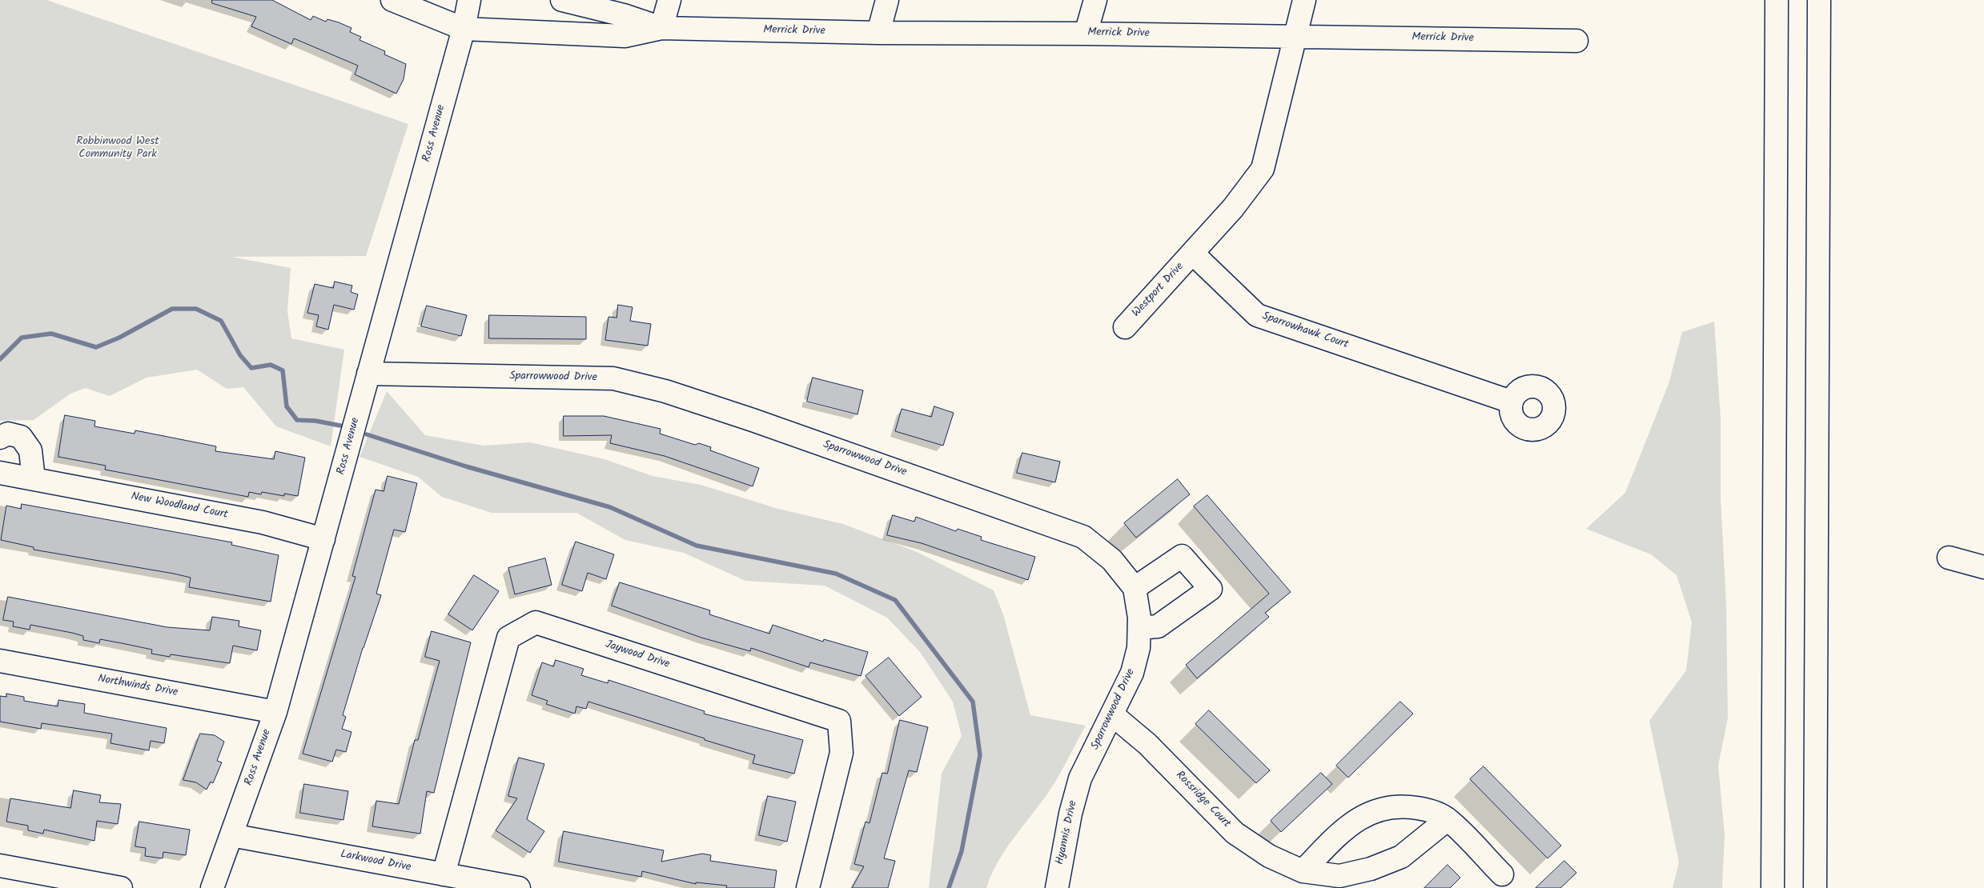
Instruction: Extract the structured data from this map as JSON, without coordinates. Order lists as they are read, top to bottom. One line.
{"streets":{"main road":["Merrick Drive","Ross Avenue","Westport Drive","Sparrowhawk Court","Sparrowwood Drive","New Woodland Court","Jaywood Drive","Northwinds Drive","Rossridge Court","Hyannis Drive","Larkwood Drive"]},"crossings":[["Merrick Drive","Ross Avenue"],["Ross Avenue","Sparrowwood Drive"],["Ross Avenue","New Woodland Court"],["Ross Avenue","Northwinds Drive"],["Ross Avenue","Larkwood Drive"],["Westport Drive","Sparrowhawk Court"],["Sparrowwood Drive","Rossridge Court"],["Sparrowwood Drive","Hyannis Drive"],["Jaywood Drive","Larkwood Drive"]],"parks":["Robbinwood West Community Park"]}
